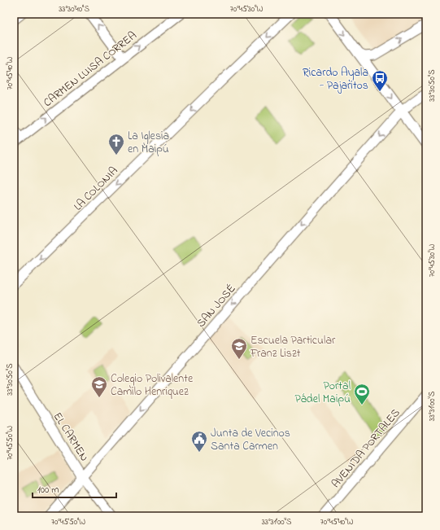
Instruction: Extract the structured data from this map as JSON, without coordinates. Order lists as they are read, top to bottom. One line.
{"streets":{"street":["CARMEN LUISA CORREA","LA COLONIA","SAN JOSÉ","EL CARMEN","AVENIDA PORTALES"]},"crossings":[["SAN JOSÉ","EL CARMEN"]],"one_way":["CARMEN LUISA CORREA","LA COLONIA","SAN JOSÉ"],"places":{"bus stop":["Ricardo Ayala - Pajaritos"],"church":["La Iglesia en Maipú"],"school or university":["Escuela Particular Franz Liszt","Colegio Polivalente Camilo Henríquez"],"sports":["Portal Pádel Maipú"],"public building":["Junta de Vecinos Santa Carmen"]},"scale_bar":"100 m","coordinates":["33°30'40\"S","70°45'30\"W","70°45'40\"W","33°30'50\"S","33°31'00\"S","70°45'50\"W"]}
